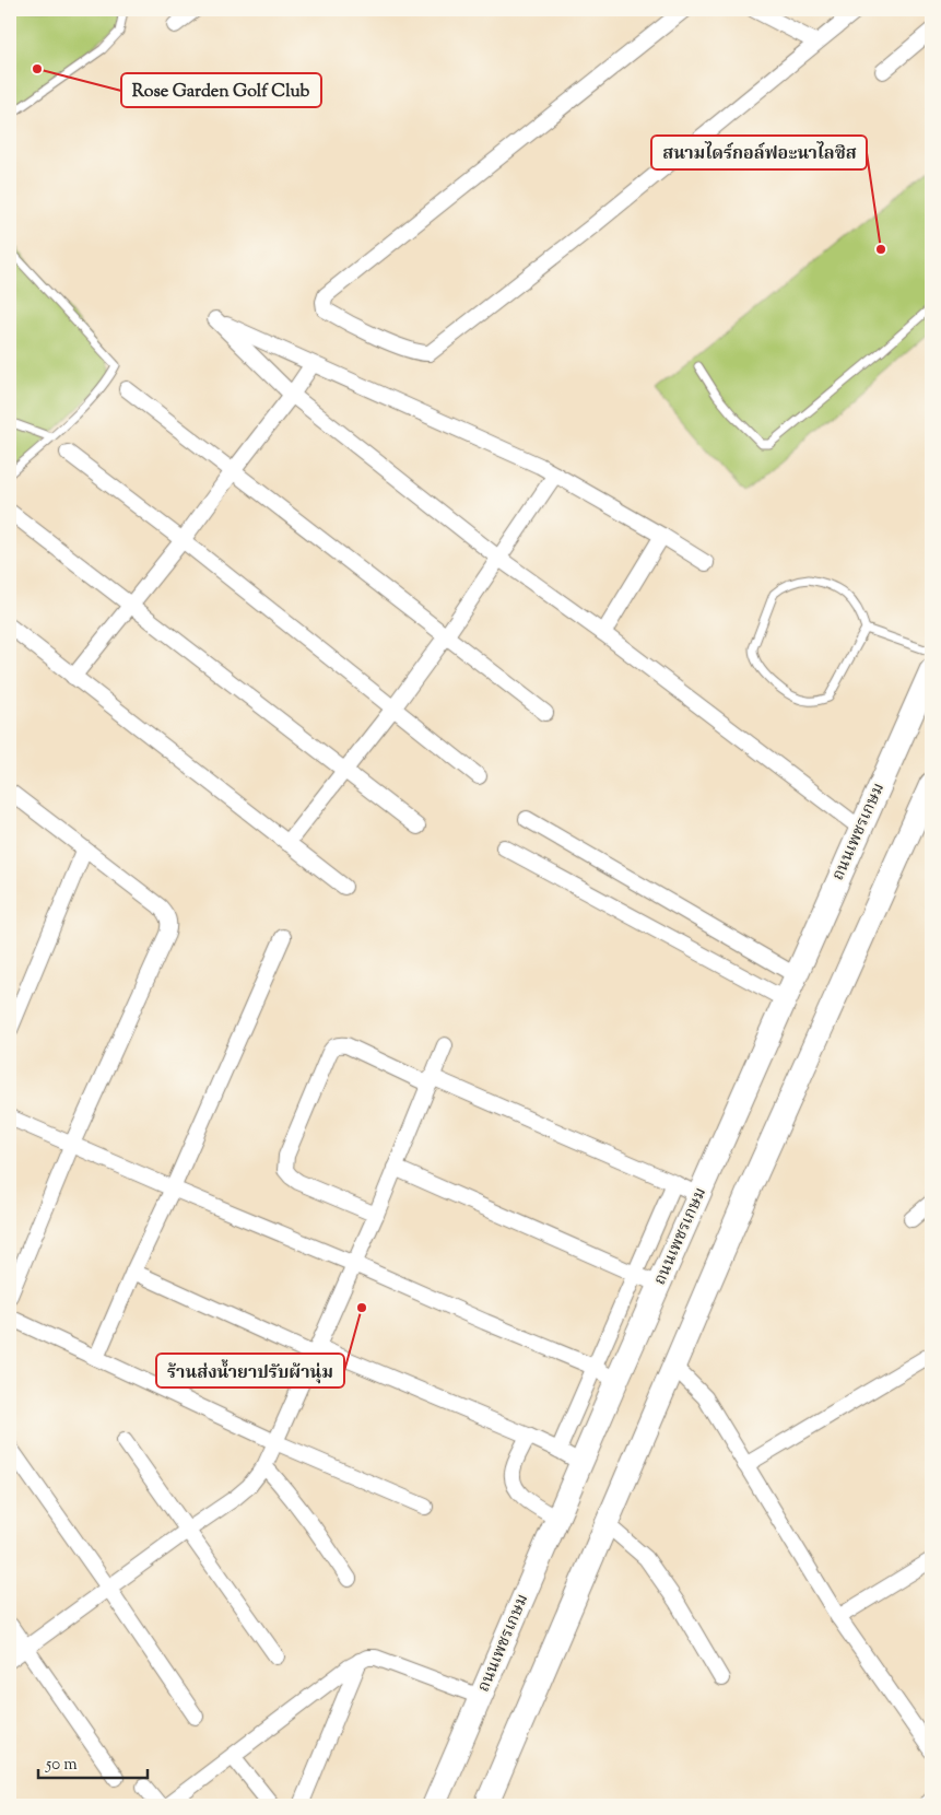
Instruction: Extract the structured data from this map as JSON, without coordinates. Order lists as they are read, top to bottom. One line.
{"streets":{"main road":["ถนนเพชรเกษม"]},"places":["Rose Garden Golf Club","สนามไดร์กอล์ฟอะนาไลซิส","ร้านส่งน้ำยาปรับผ้านุ่ม"],"scale_bar":"50 m"}
